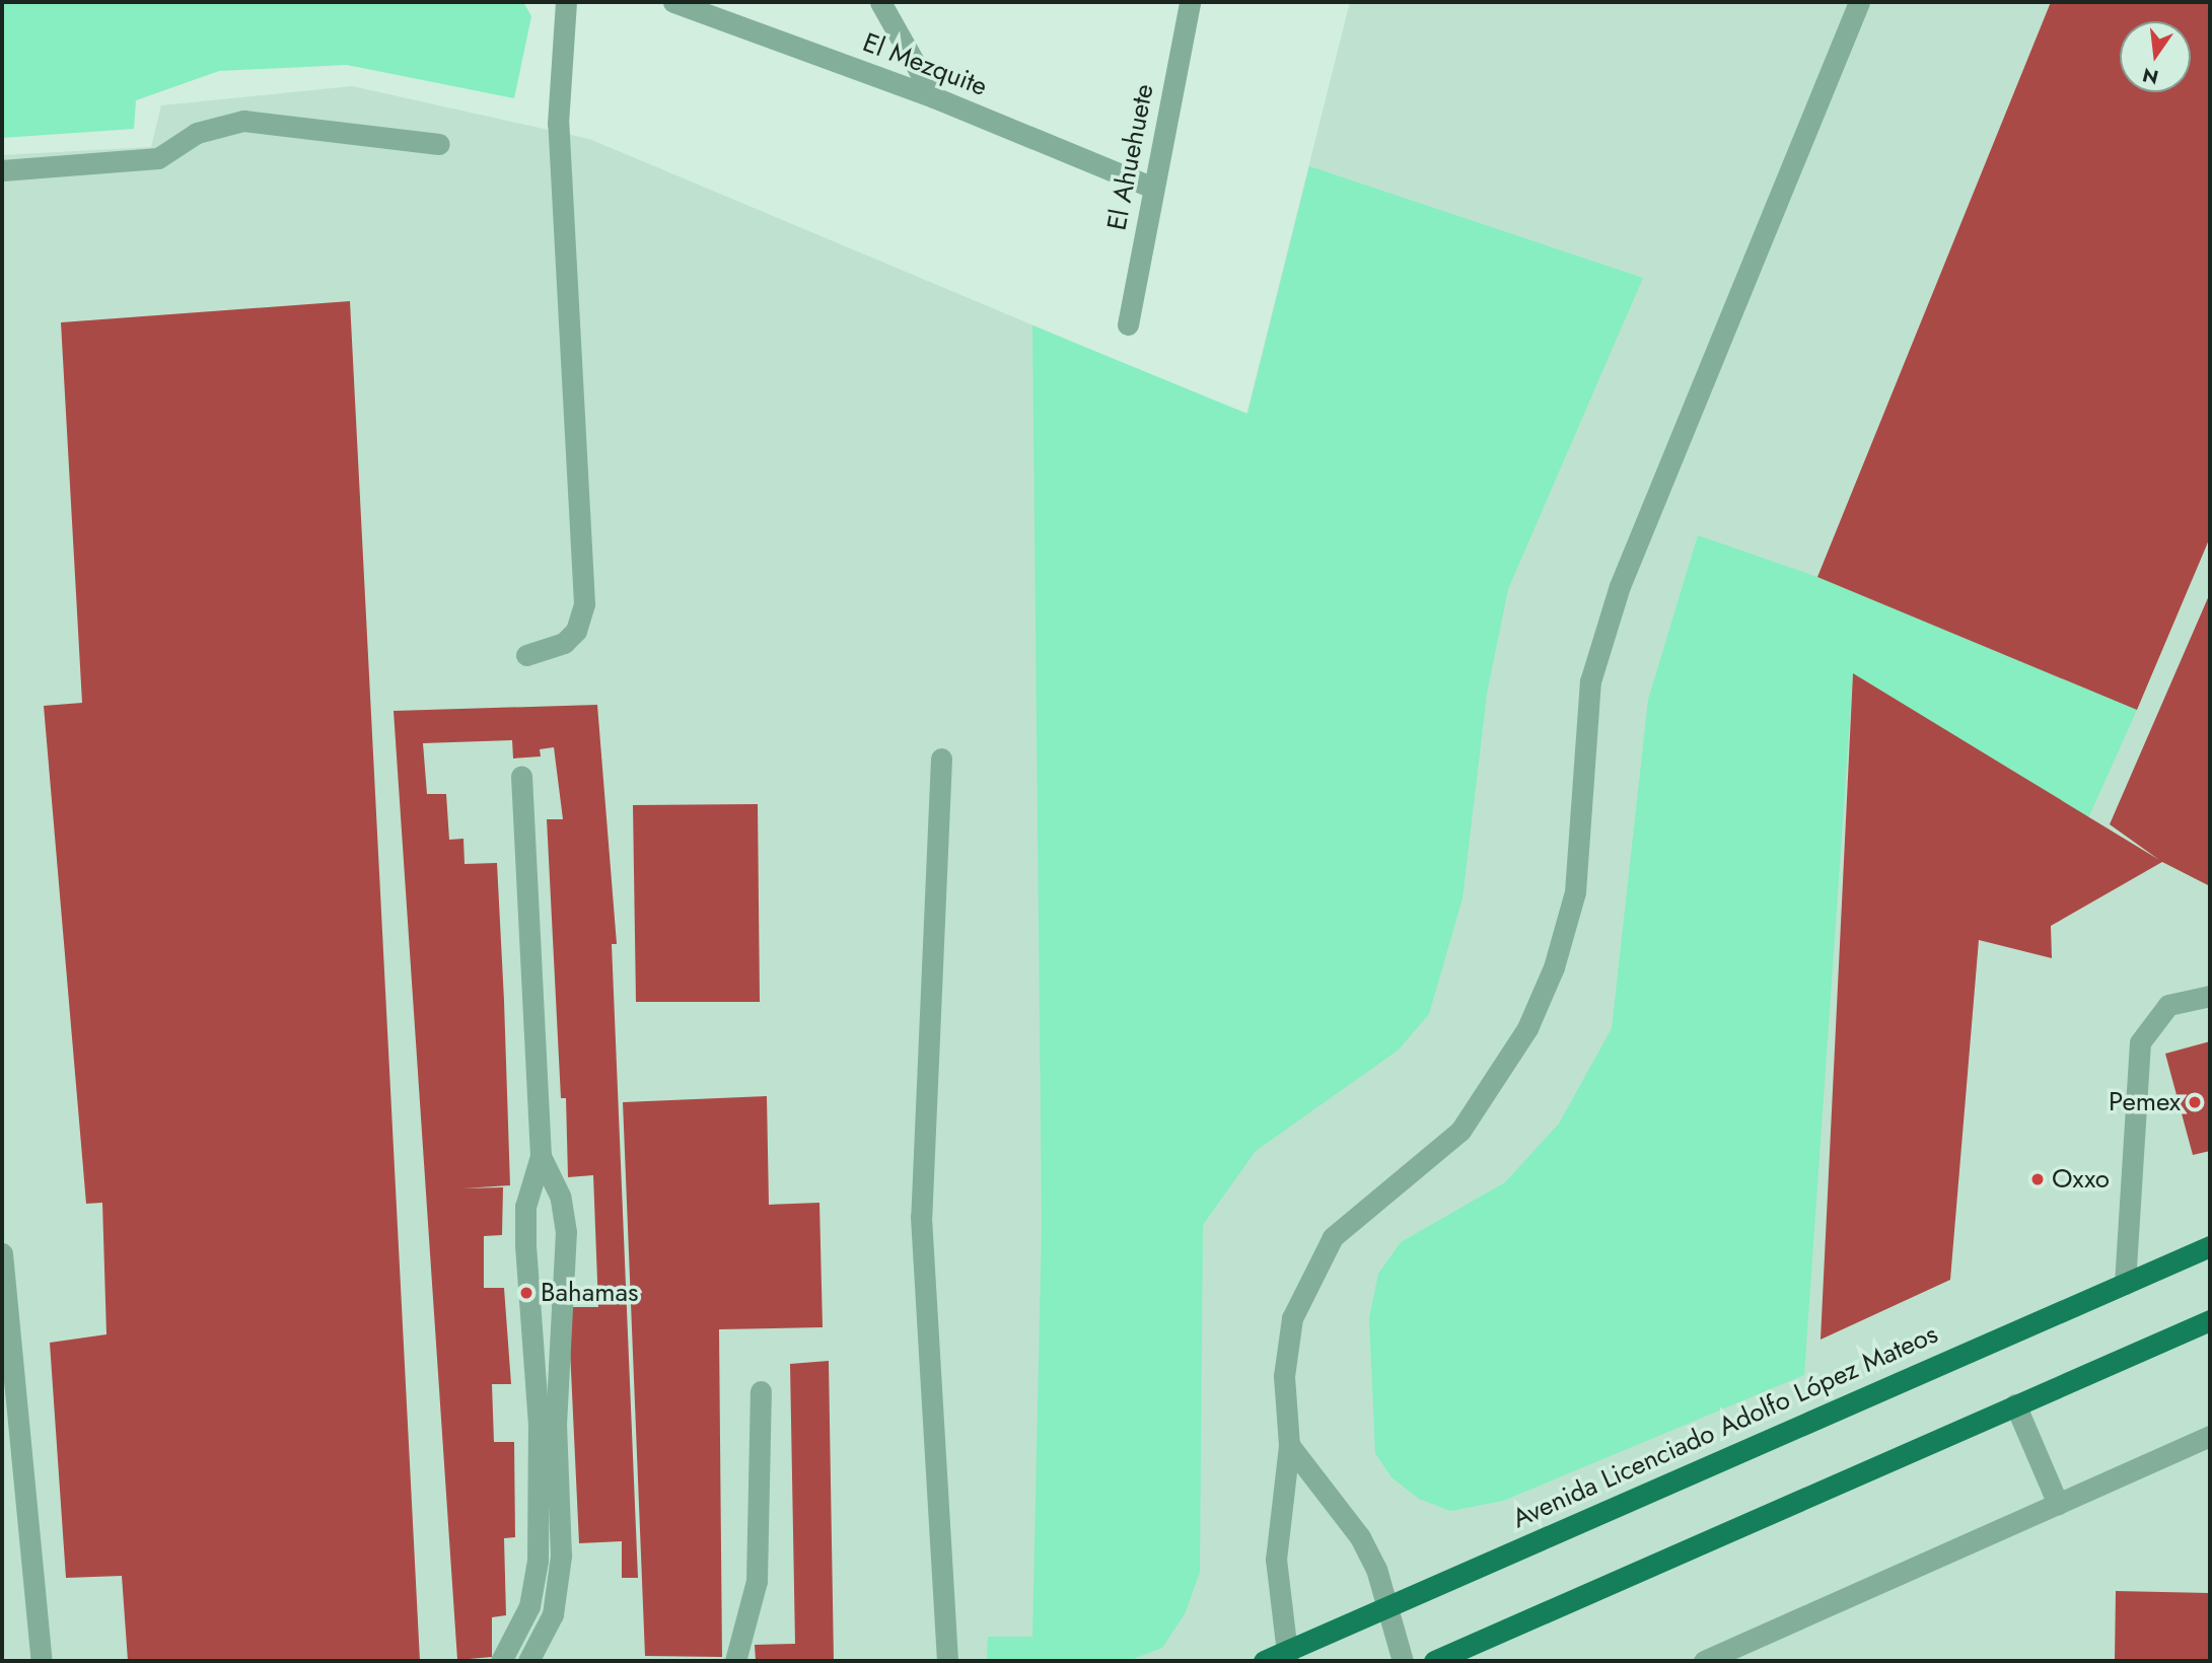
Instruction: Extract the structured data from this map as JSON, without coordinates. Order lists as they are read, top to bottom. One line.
{"streets":{"main road":["Avenida Licenciado Adolfo López Mateos"],"street":["El Mezquite","El Ahuehuete"]},"crossings":[["El Mezquite","El Ahuehuete"]],"places":["Pemex","Oxxo","Bahamas"],"north":"bottom"}
